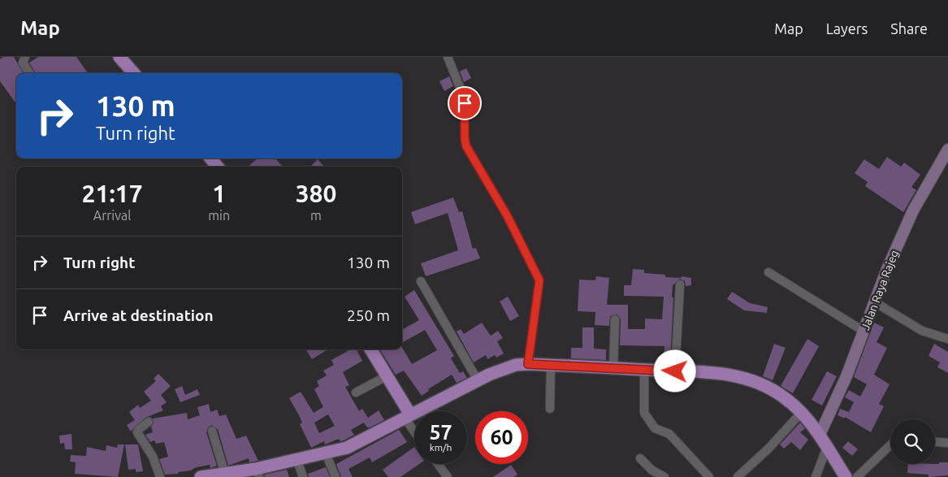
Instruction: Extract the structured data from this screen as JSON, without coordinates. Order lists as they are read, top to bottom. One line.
{"streets":{"main road":["Jalan Raya Rajeg"]},"page":{"header":"Map","nav":["Map","Layers","Share"],"turn":["130 m","Turn right"],"eta":["21:17","Arrival","1","min","380","m"],"list":[{"name":"Turn right","value":"130 m"},{"name":"Arrive at destination","value":"250 m"}],"speed":"57 km/h","limit":"60"}}
